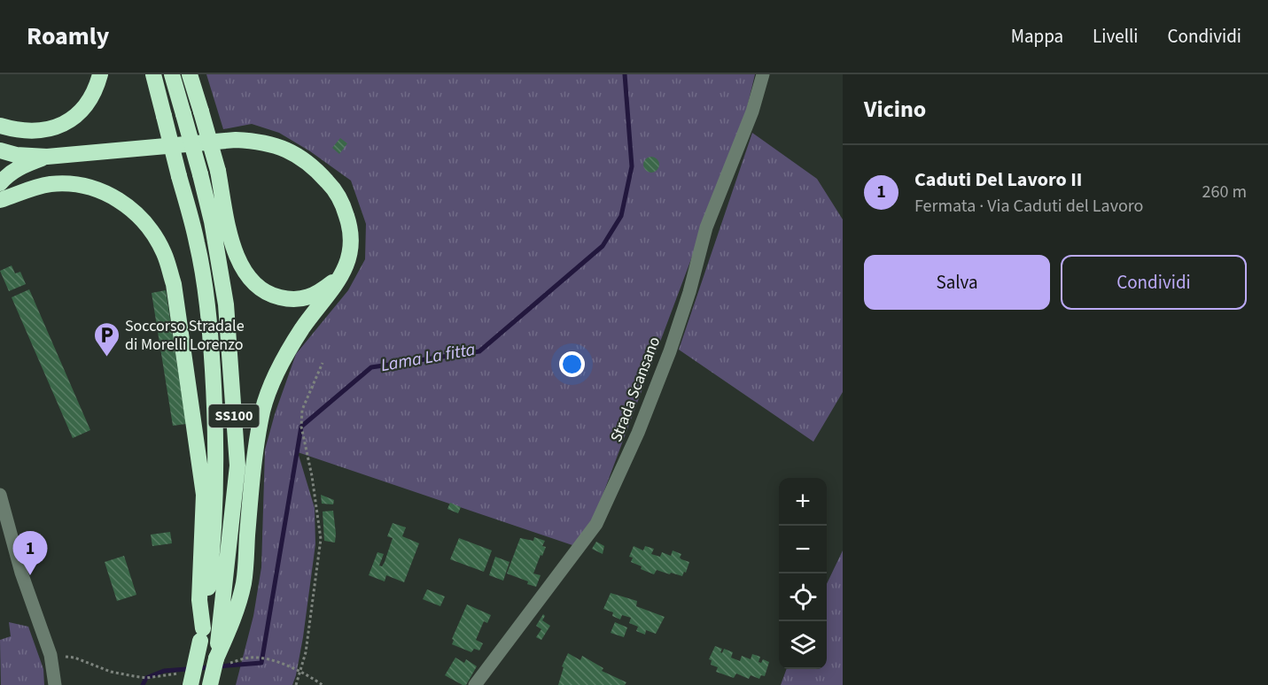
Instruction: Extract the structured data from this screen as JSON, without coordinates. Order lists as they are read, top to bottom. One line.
{"streets":{"highway":["SS100"],"street":["Strada Scansano"]},"water":["Lama La fitta"],"places":{"parking":["Soccorso Stradale di Morelli Lorenzo"]},"page":{"header":"Roamly","nav":["Mappa","Livelli","Condividi"],"heading":"Vicino","list":[{"mark":"1","name":"Caduti Del Lavoro II","note":"Fermata · Via Caduti del Lavoro","value":"260 m"}],"buttons":["Salva","Condividi"],"map_buttons":["+","−"],"pins":"1"}}
